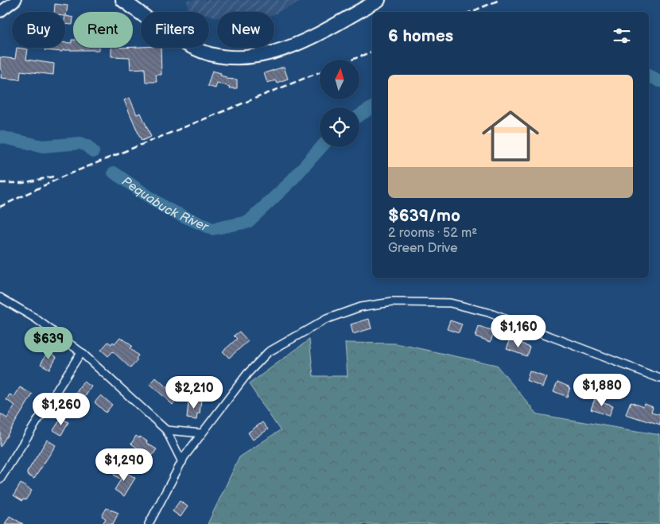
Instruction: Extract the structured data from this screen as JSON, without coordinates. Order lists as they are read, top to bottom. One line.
{"water":["Pequabuck River"],"north":"top","page":{"chip":["Buy","Rent","Filters","New"],"heading":"6 homes","list":[{"name":"$639/mo","note":"2 rooms · 52 m² · Green Drive"}],"price":["$1,160","$639","$1,880","$2,210","$1,260","$1,290"]}}
